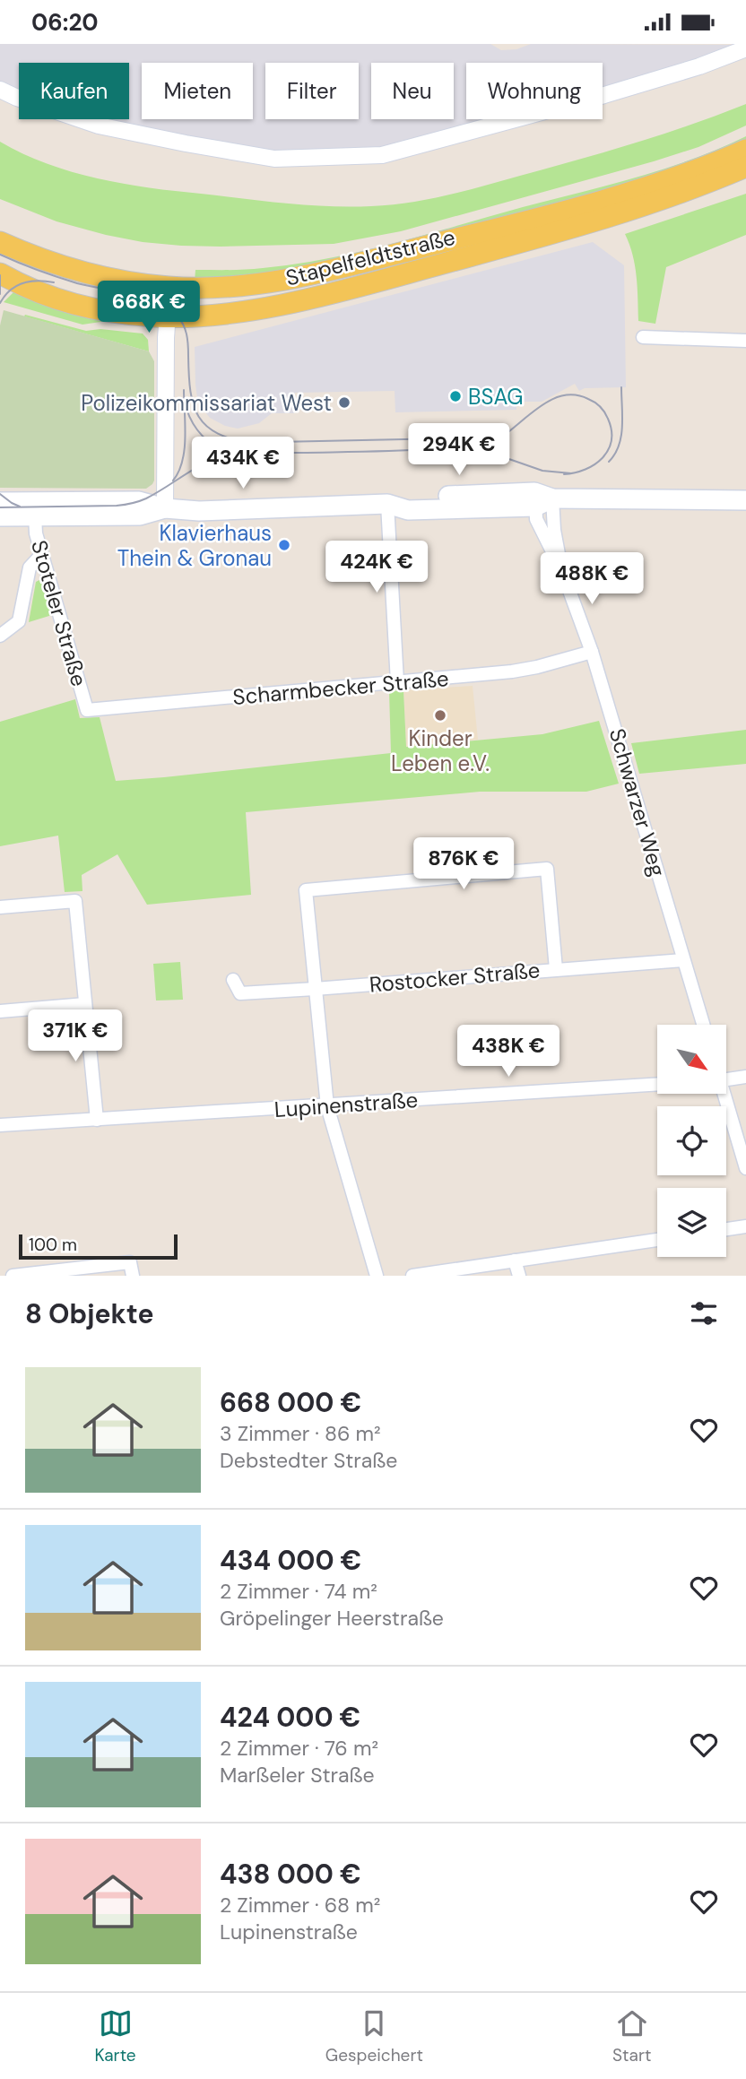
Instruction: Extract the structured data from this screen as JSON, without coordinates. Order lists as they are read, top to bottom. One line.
{"streets":{"main road":["Stapelfeldtstraße"],"street":["Stoteler Straße","Scharmbecker Straße","Schwarzer Weg","Rostocker Straße","Lupinenstraße"]},"crossings":[["Stoteler Straße","Scharmbecker Straße"],["Scharmbecker Straße","Schwarzer Weg"],["Schwarzer Weg","Rostocker Straße"]],"places":["BSAG","Polizeikommissariat West","Klavierhaus Thein & Gronau","Kinder Leben e.V."],"scale_bar":"100 m","north":"bottom right","page":{"status":"06:20","chip":["Kaufen","Mieten","Filter","Neu","Wohnung"],"price":["668K €","294K €","434K €","424K €","488K €","876K €","371K €","438K €"],"scale":"100 m","heading":"8 Objekte","list":[{"name":"668 000 €","note":"3 Zimmer · 86 m² · Debstedter Straße"},{"name":"434 000 €","note":"2 Zimmer · 74 m² · Gröpelinger Heerstraße"},{"name":"424 000 €","note":"2 Zimmer · 76 m² · Marßeler Straße"},{"name":"438 000 €","note":"2 Zimmer · 68 m² · Lupinenstraße"}],"tabs":["Karte","Gespeichert","Start"]}}
